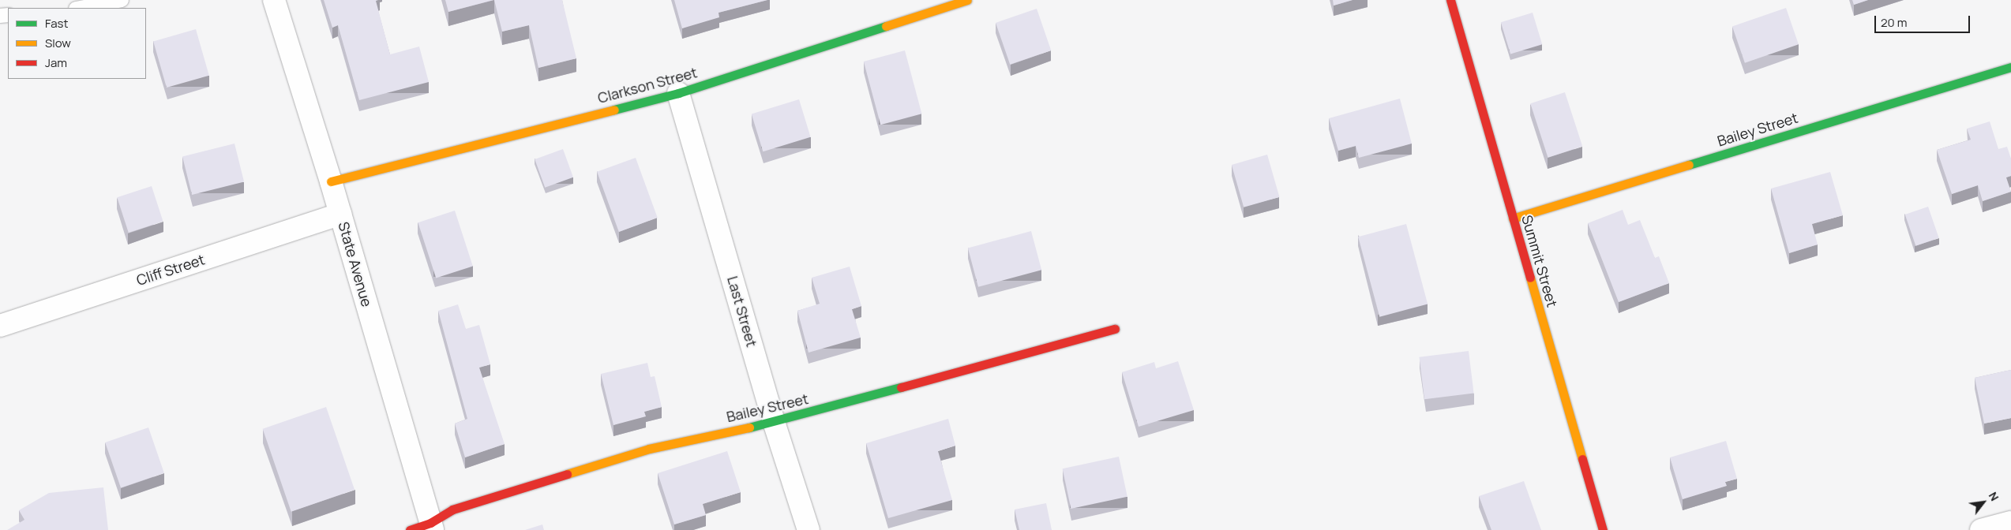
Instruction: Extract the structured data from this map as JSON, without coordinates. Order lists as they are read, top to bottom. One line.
{"streets":{"street":["Clarkson Street","Bailey Street","Summit Street","State Avenue","Cliff Street","Last Street"]},"crossings":[["Clarkson Street","State Avenue"],["Clarkson Street","Last Street"],["Bailey Street","Summit Street"],["Bailey Street","State Avenue"],["Bailey Street","Last Street"],["State Avenue","Cliff Street"]],"legend":["Fast","Slow","Jam"],"scale_bar":"20 m","north":"top right"}
